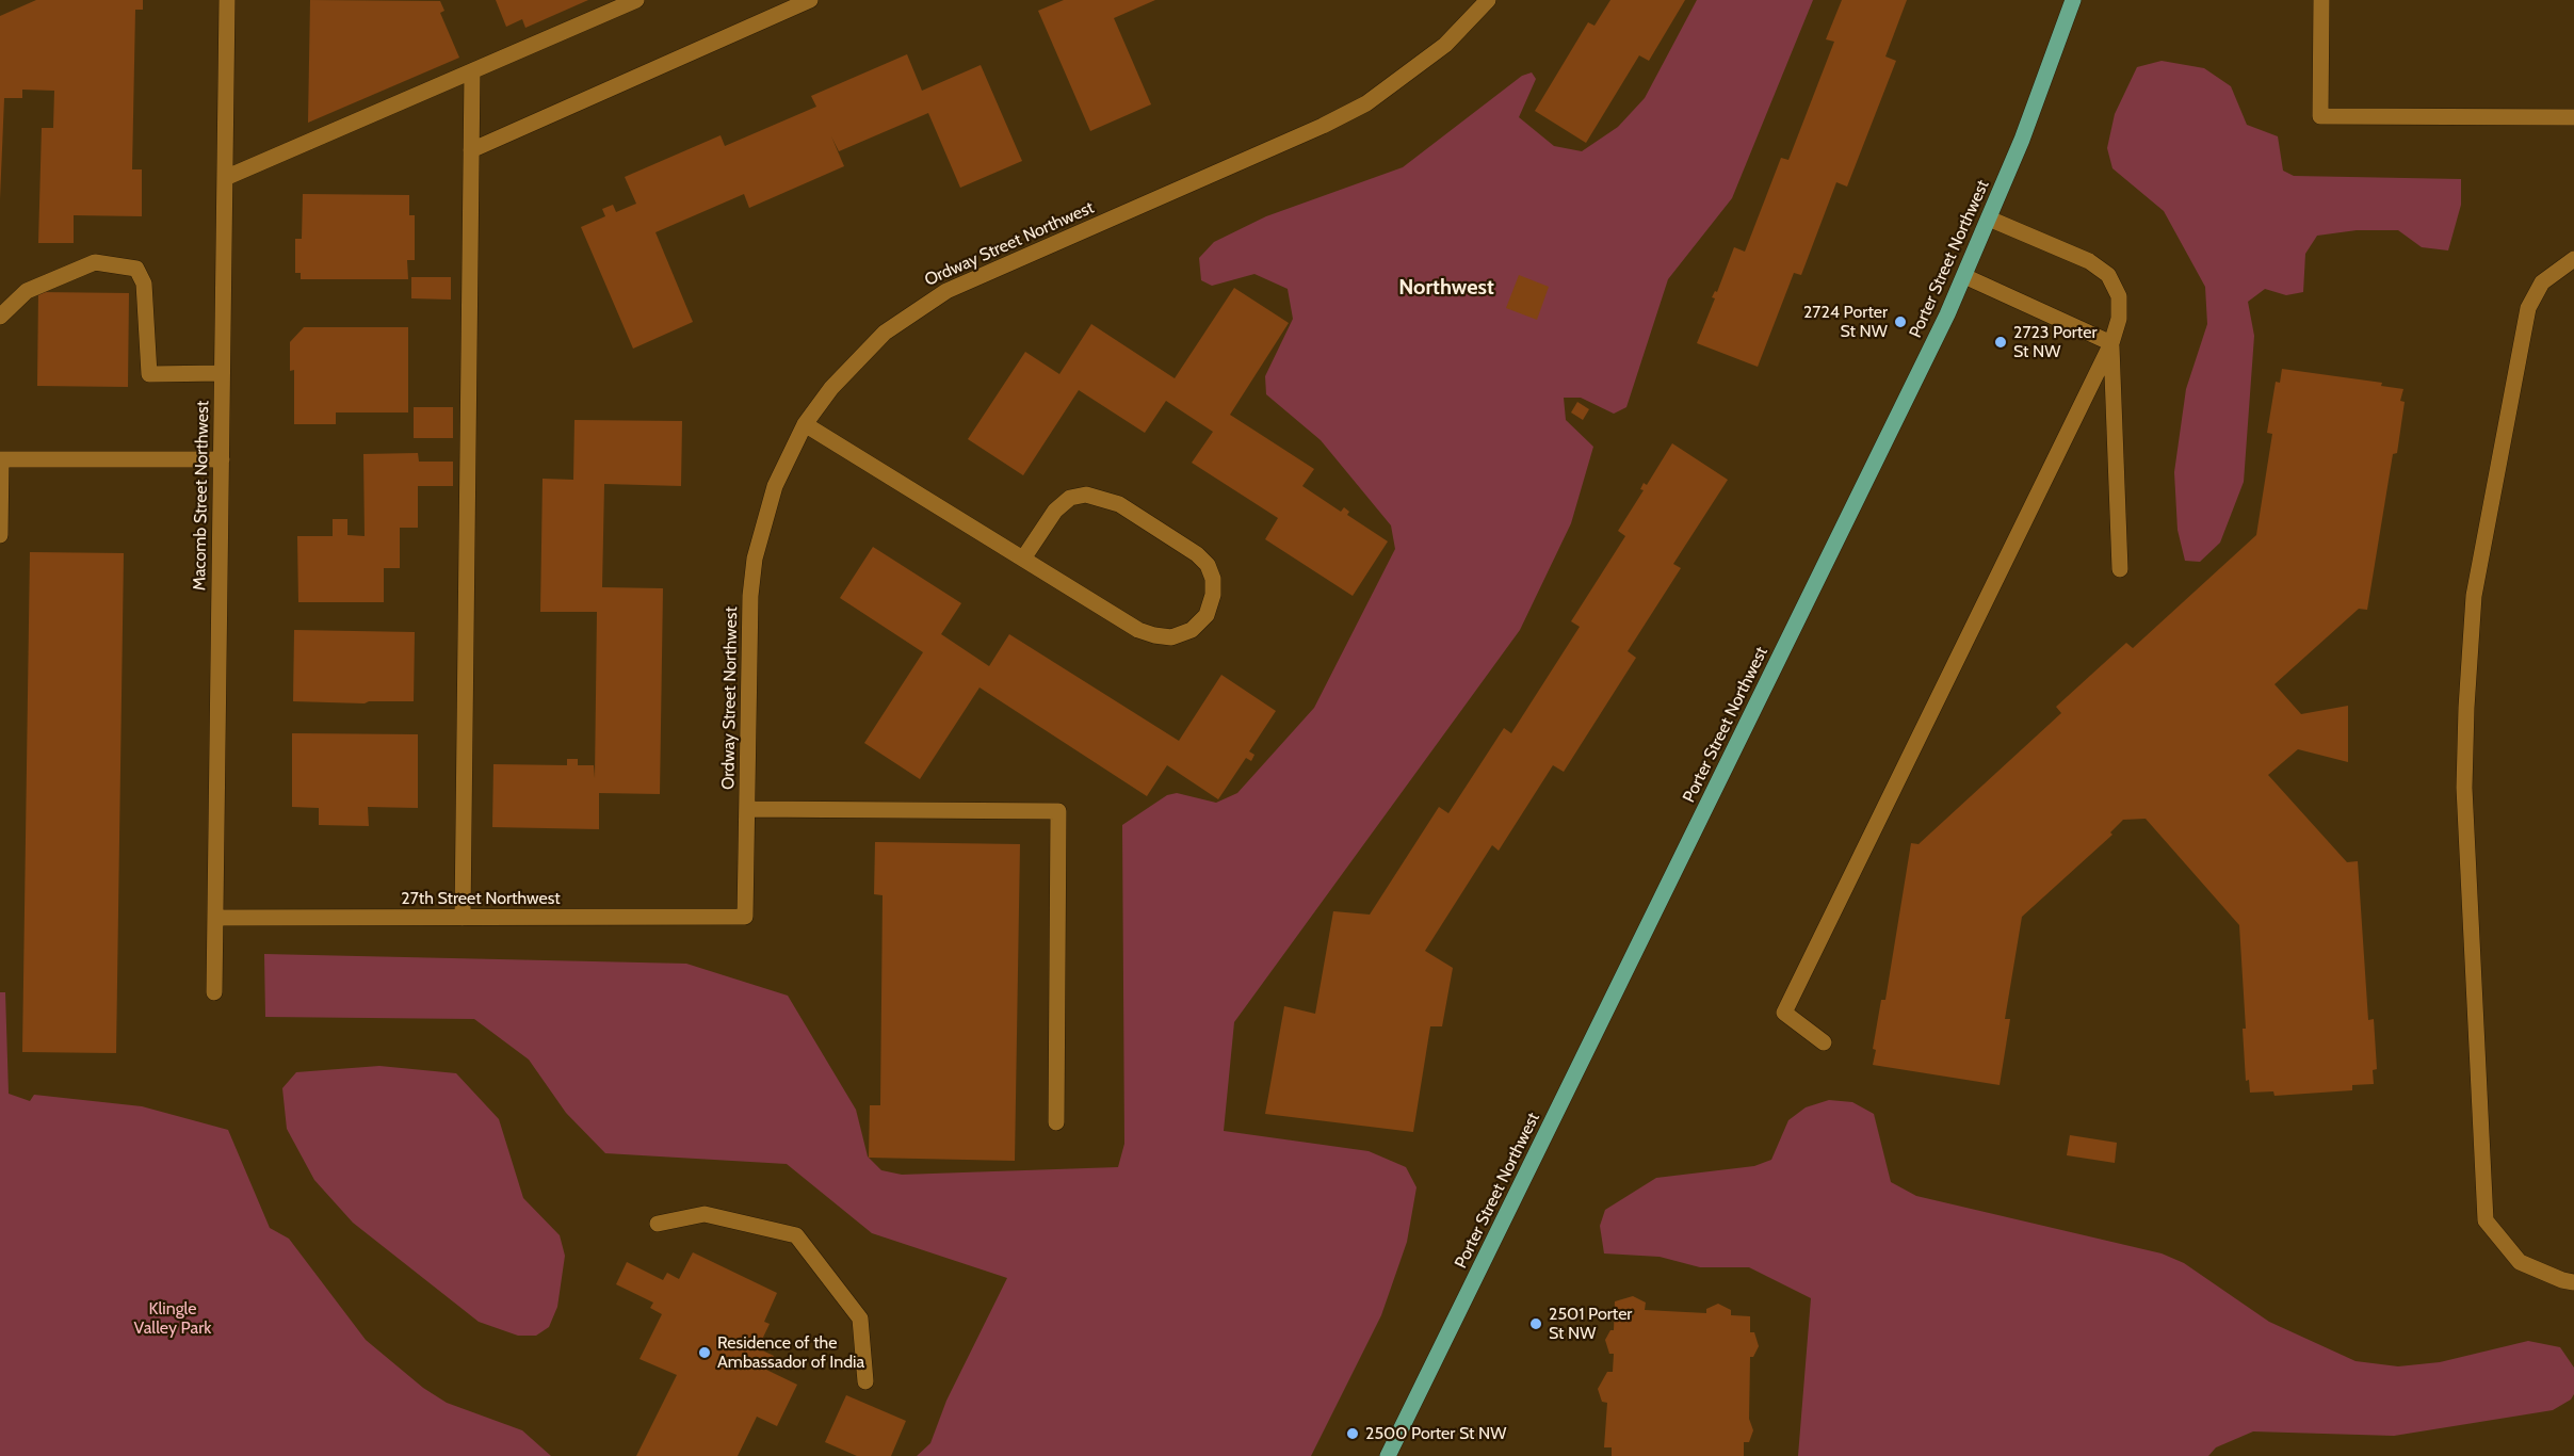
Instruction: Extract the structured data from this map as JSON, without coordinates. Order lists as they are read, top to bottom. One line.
{"streets":{"main road":["Porter Street Northwest"],"street":["Ordway Street Northwest","Macomb Street Northwest","27th Street Northwest"]},"crossings":[["Ordway Street Northwest","27th Street Northwest"],["Macomb Street Northwest","27th Street Northwest"]],"districts":["Northwest"],"parks":["Klingle Valley Park"],"places":["2724 Porter St NW","2723 Porter St NW","2501 Porter St NW","Residence of the Ambassador of India","2500 Porter St NW"]}
